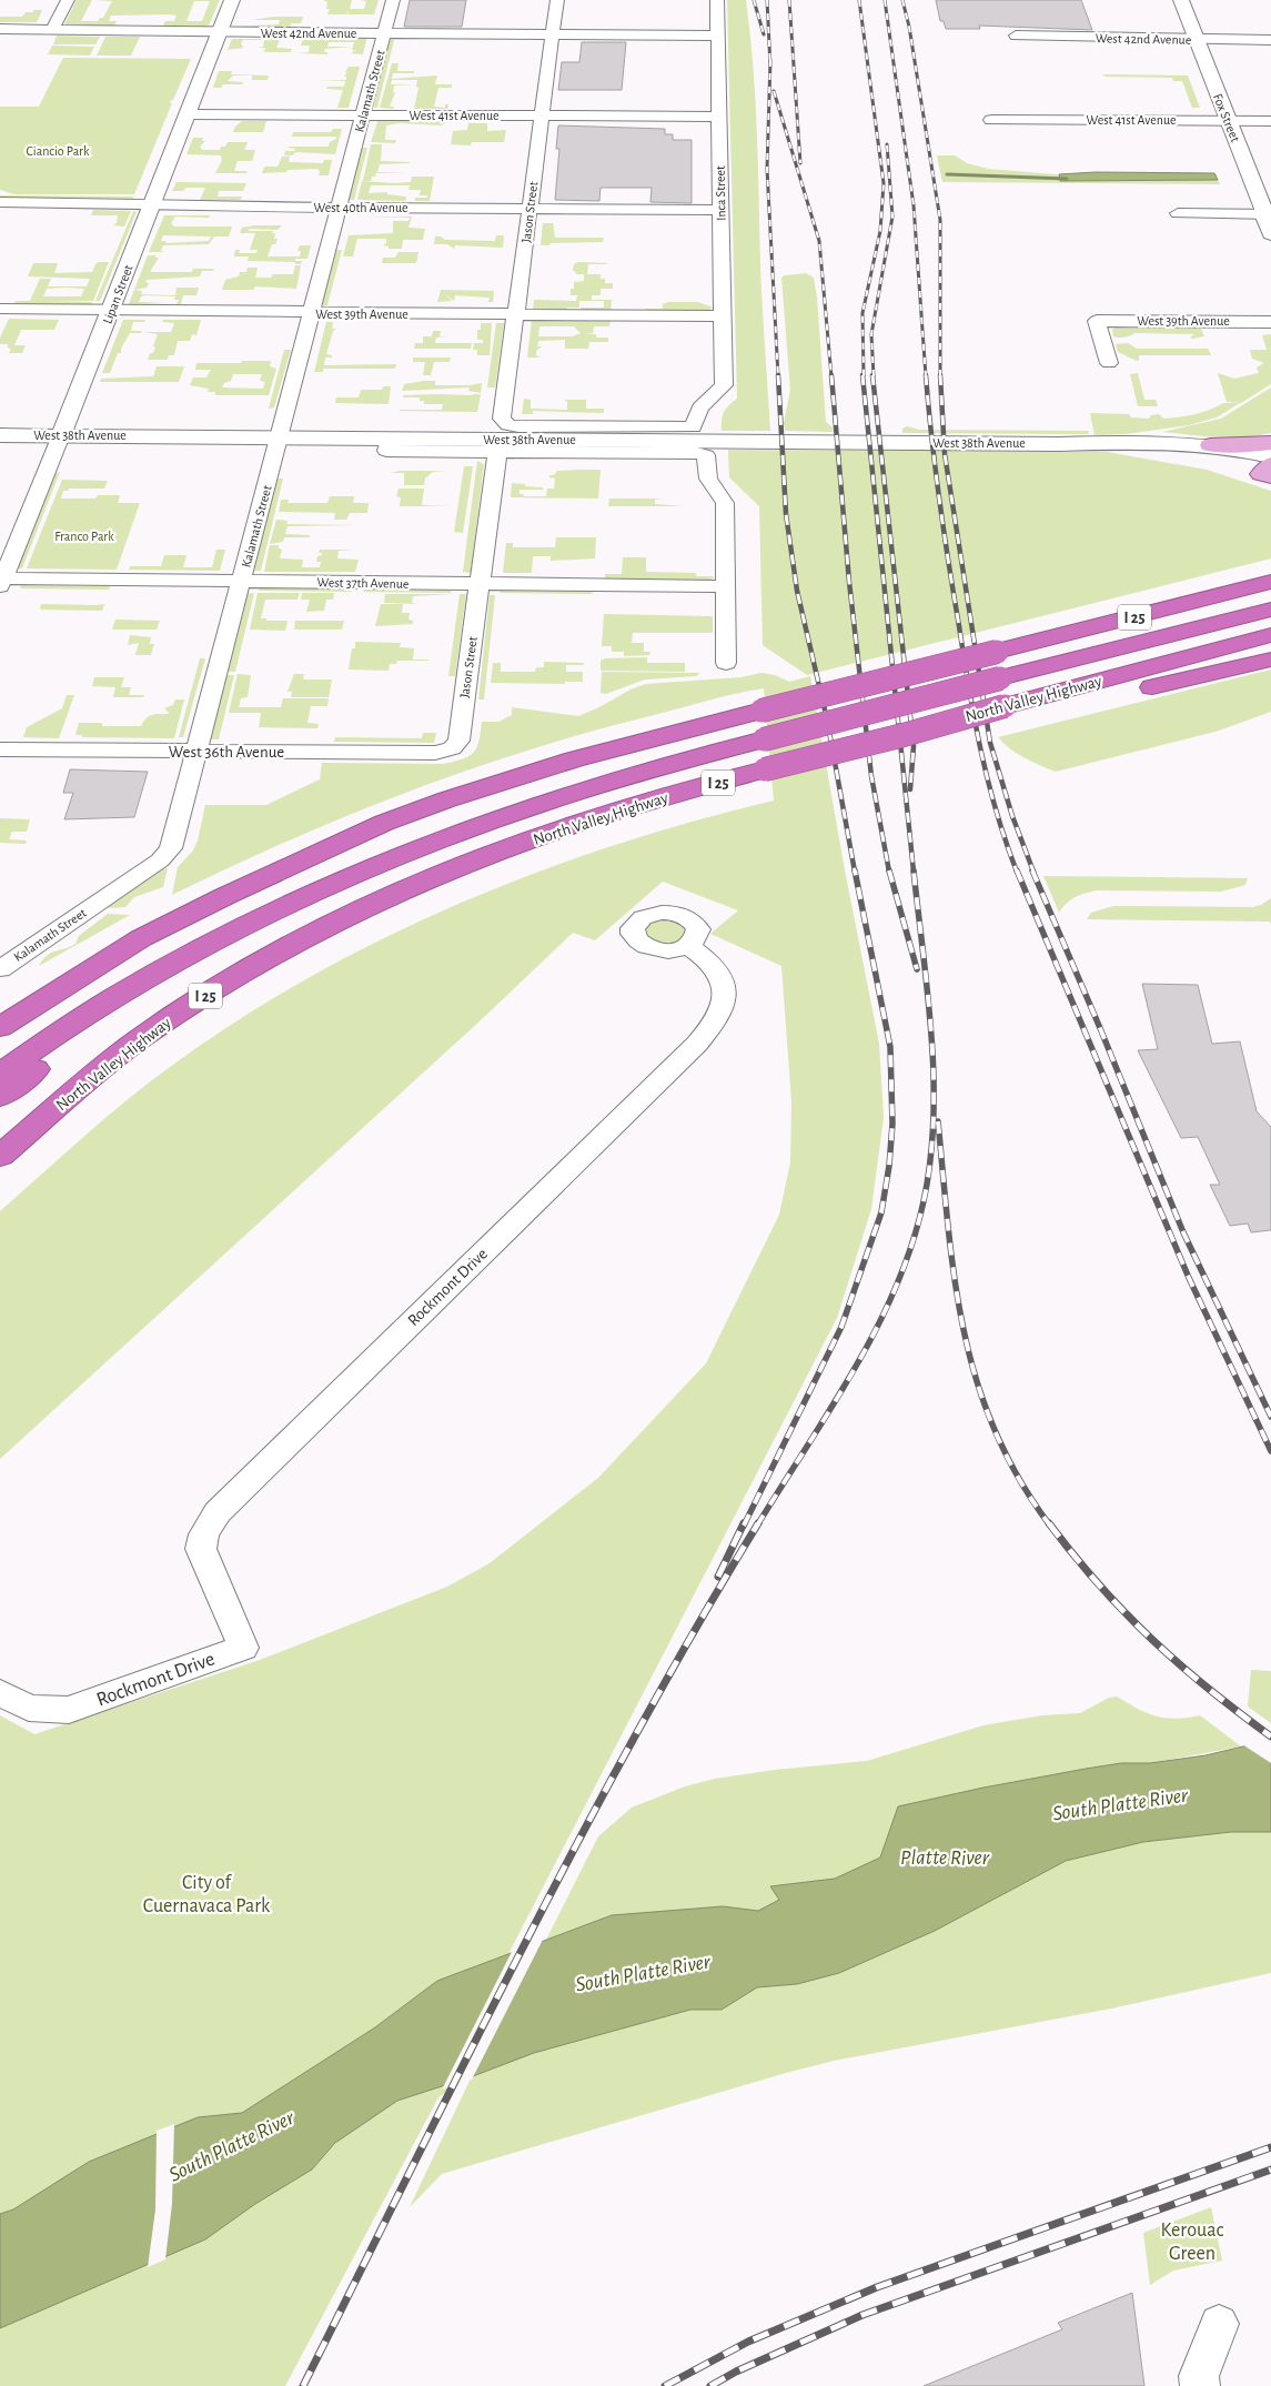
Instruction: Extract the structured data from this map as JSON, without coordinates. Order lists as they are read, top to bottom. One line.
{"streets":{"highway":["I 25","North Valley Highway"],"street":["West 42nd Avenue","Kalamath Street","West 41st Avenue","Fox Street","Inca Street","West 40th Avenue","Jason Street","Lipan Street","West 39th Avenue","West 38th Avenue","West 37th Avenue","West 36th Avenue","Rockmont Drive"]},"crossings":[["West 42nd Avenue","Kalamath Street"],["West 42nd Avenue","Fox Street"],["West 42nd Avenue","Inca Street"],["West 42nd Avenue","Jason Street"],["West 42nd Avenue","Lipan Street"],["Kalamath Street","West 41st Avenue"],["Kalamath Street","West 40th Avenue"],["Kalamath Street","West 39th Avenue"],["Kalamath Street","West 38th Avenue"],["Kalamath Street","West 37th Avenue"],["Kalamath Street","West 36th Avenue"],["West 41st Avenue","Fox Street"],["West 41st Avenue","Inca Street"],["West 41st Avenue","Jason Street"],["West 41st Avenue","Lipan Street"],["Inca Street","West 40th Avenue"],["Inca Street","Jason Street"],["Inca Street","West 39th Avenue"],["West 40th Avenue","Jason Street"],["West 40th Avenue","Lipan Street"],["Jason Street","West 39th Avenue"],["Jason Street","West 38th Avenue"],["Jason Street","West 37th Avenue"],["Jason Street","West 36th Avenue"],["Lipan Street","West 39th Avenue"],["Lipan Street","West 38th Avenue"],["Lipan Street","West 37th Avenue"],["West 38th Avenue","West 37th Avenue"]],"water":["South Platte River","Platte River"],"parks":["Ciancio Park","Franco Park","City of Cuernavaca Park","Kerouac Green"]}
